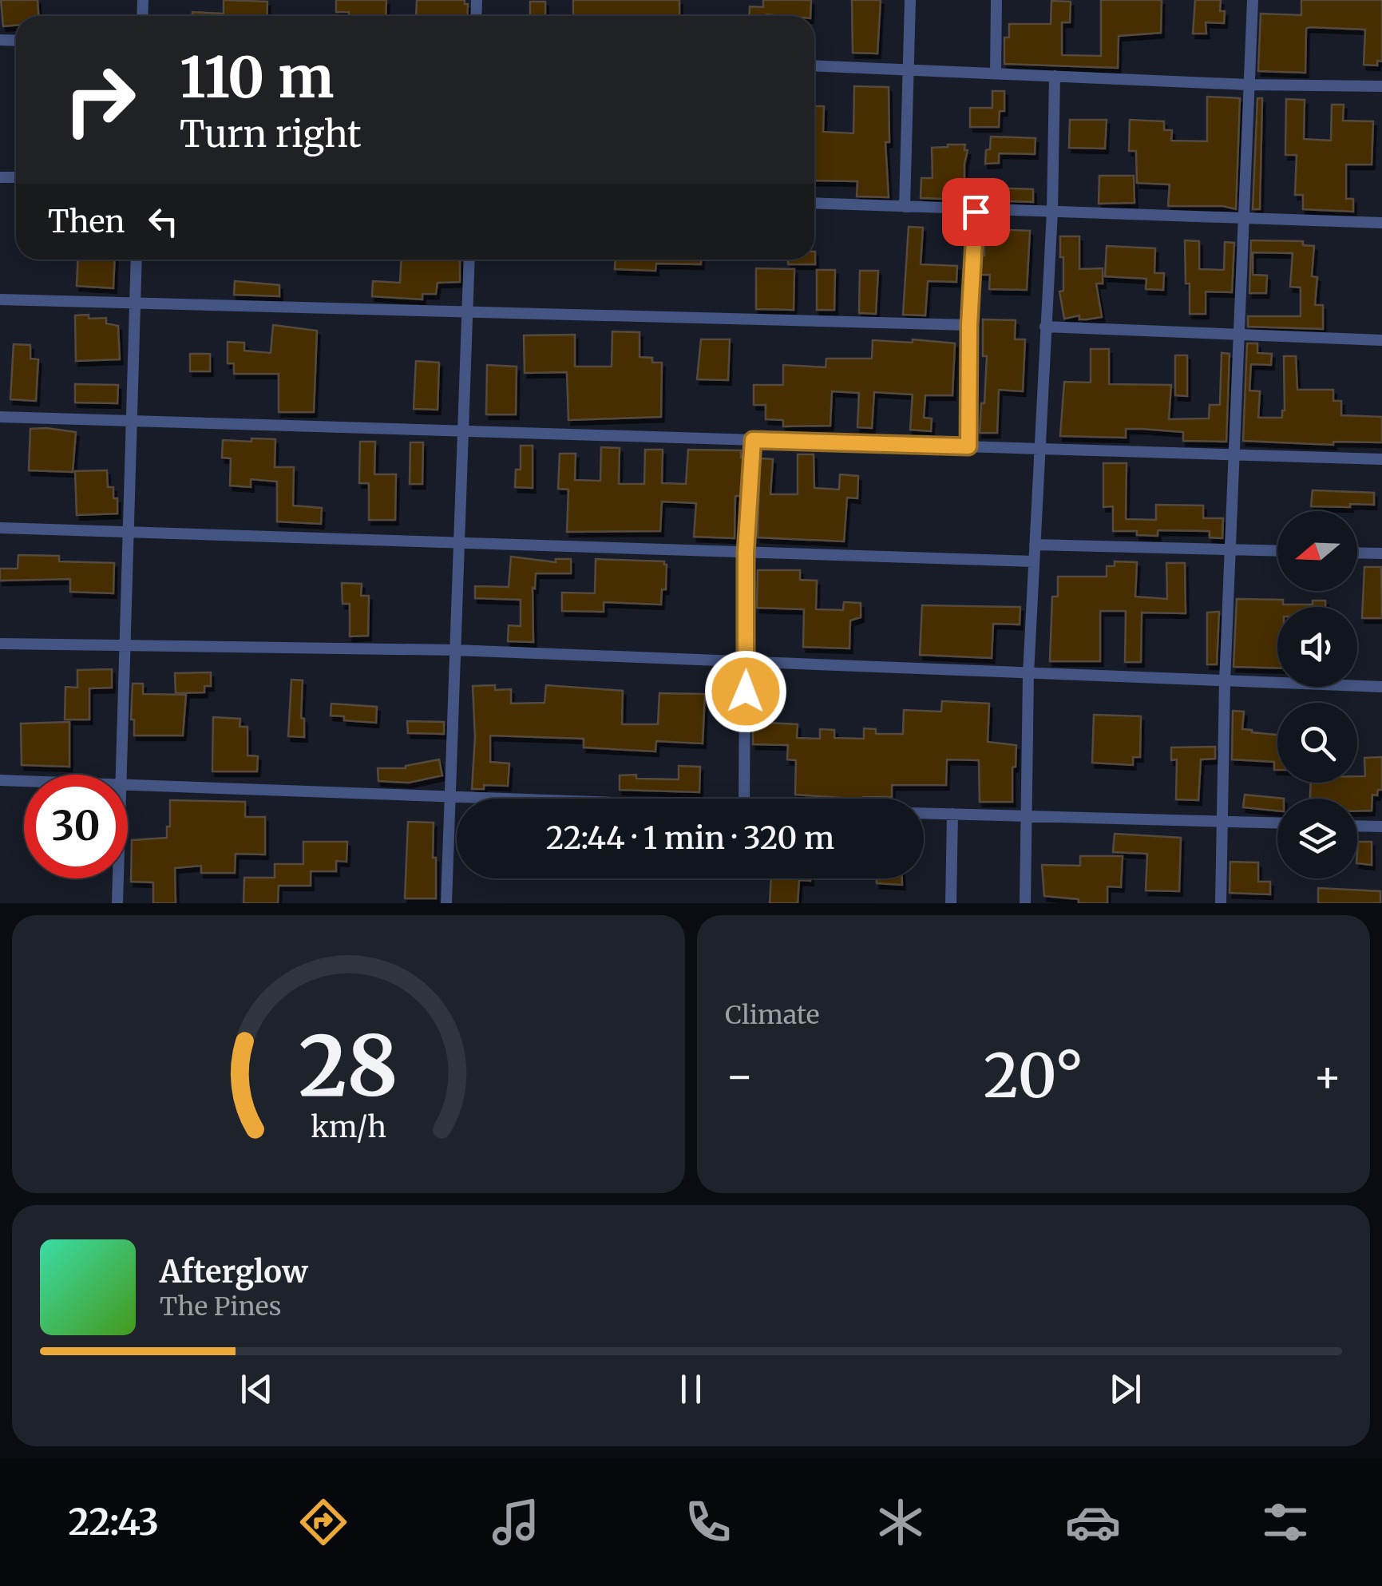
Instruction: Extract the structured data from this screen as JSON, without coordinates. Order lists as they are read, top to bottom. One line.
{"north":"left","page":{"turn":["110 m","Turn right"],"then":"Then","limit":"30","trip":"22:44 · 1 min · 320 m","tile":"Climate","heat":["−","20°","+"],"song":["Afterglow","The Pines"],"tabs":"22:43","gauge":["28","km/h"]}}
